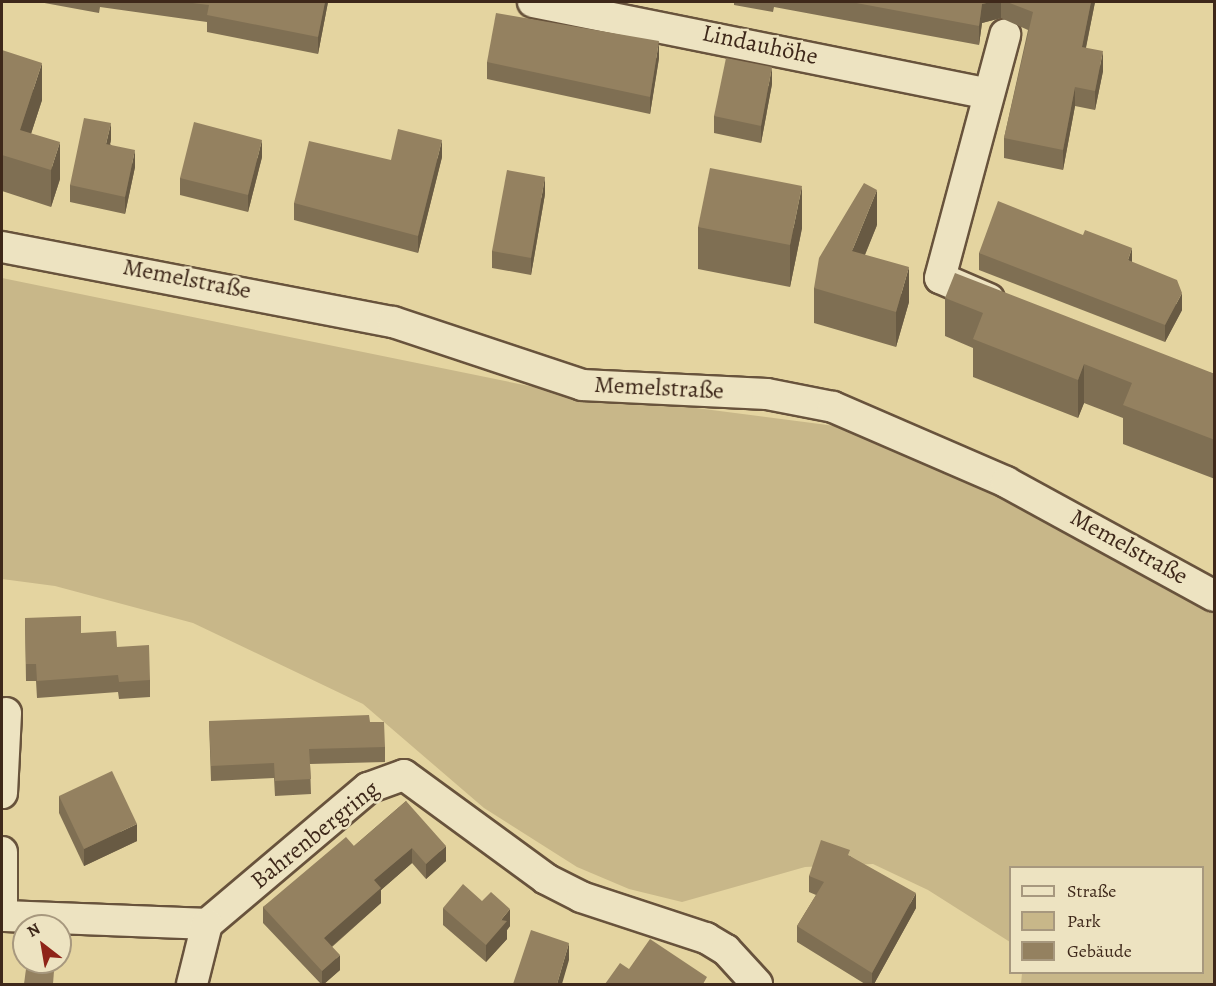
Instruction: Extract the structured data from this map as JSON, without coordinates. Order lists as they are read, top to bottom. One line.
{"streets":{"street":["Lindauhöhe","Memelstraße","Bahrenbergring"]},"legend":["Straße","Park","Gebäude"],"north":"top left"}
